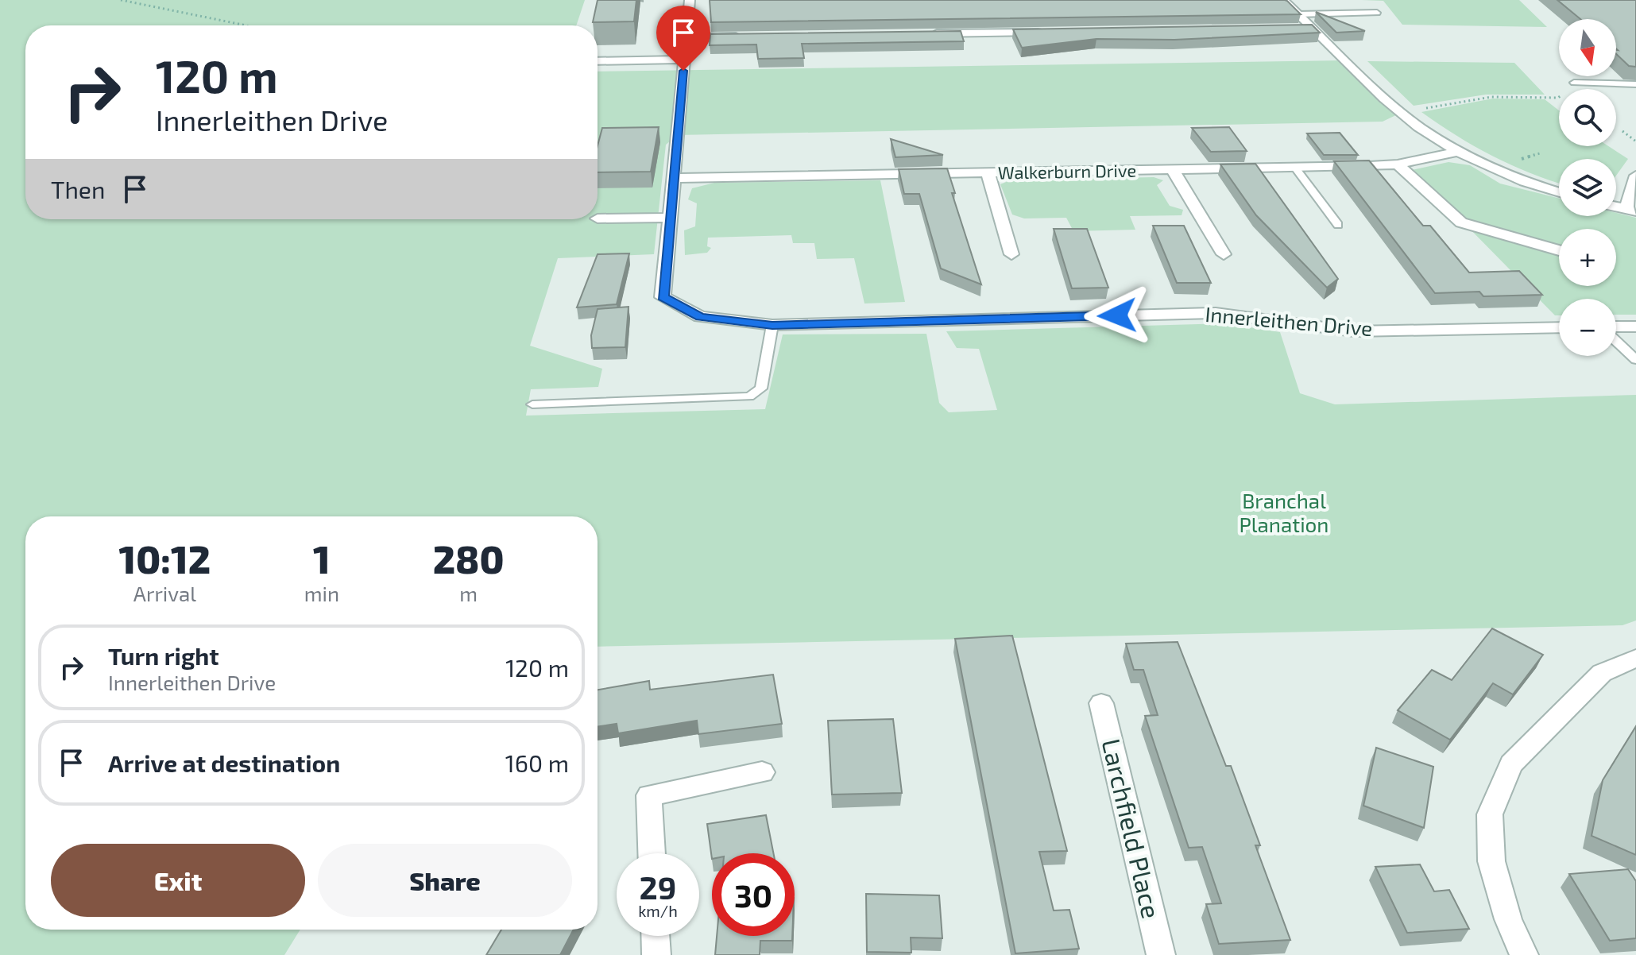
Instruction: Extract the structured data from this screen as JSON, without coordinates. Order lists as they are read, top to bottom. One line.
{"streets":{"street":["Walkerburn Drive","Innerleithen Drive","Larchfield Place"]},"crossings":[["Walkerburn Drive","Innerleithen Drive"]],"parks":["Branchal Planation"],"north":"bottom","page":{"map_buttons":["+","−"],"turn":["120 m","Innerleithen Drive"],"then":"Then","eta":["10:12","Arrival","1","min","280","m"],"list":[{"name":"Turn right","note":"Innerleithen Drive","value":"120 m"},{"name":"Arrive at destination","value":"160 m"}],"buttons":["Exit","Share"],"speed":"29 km/h","limit":"30"}}
